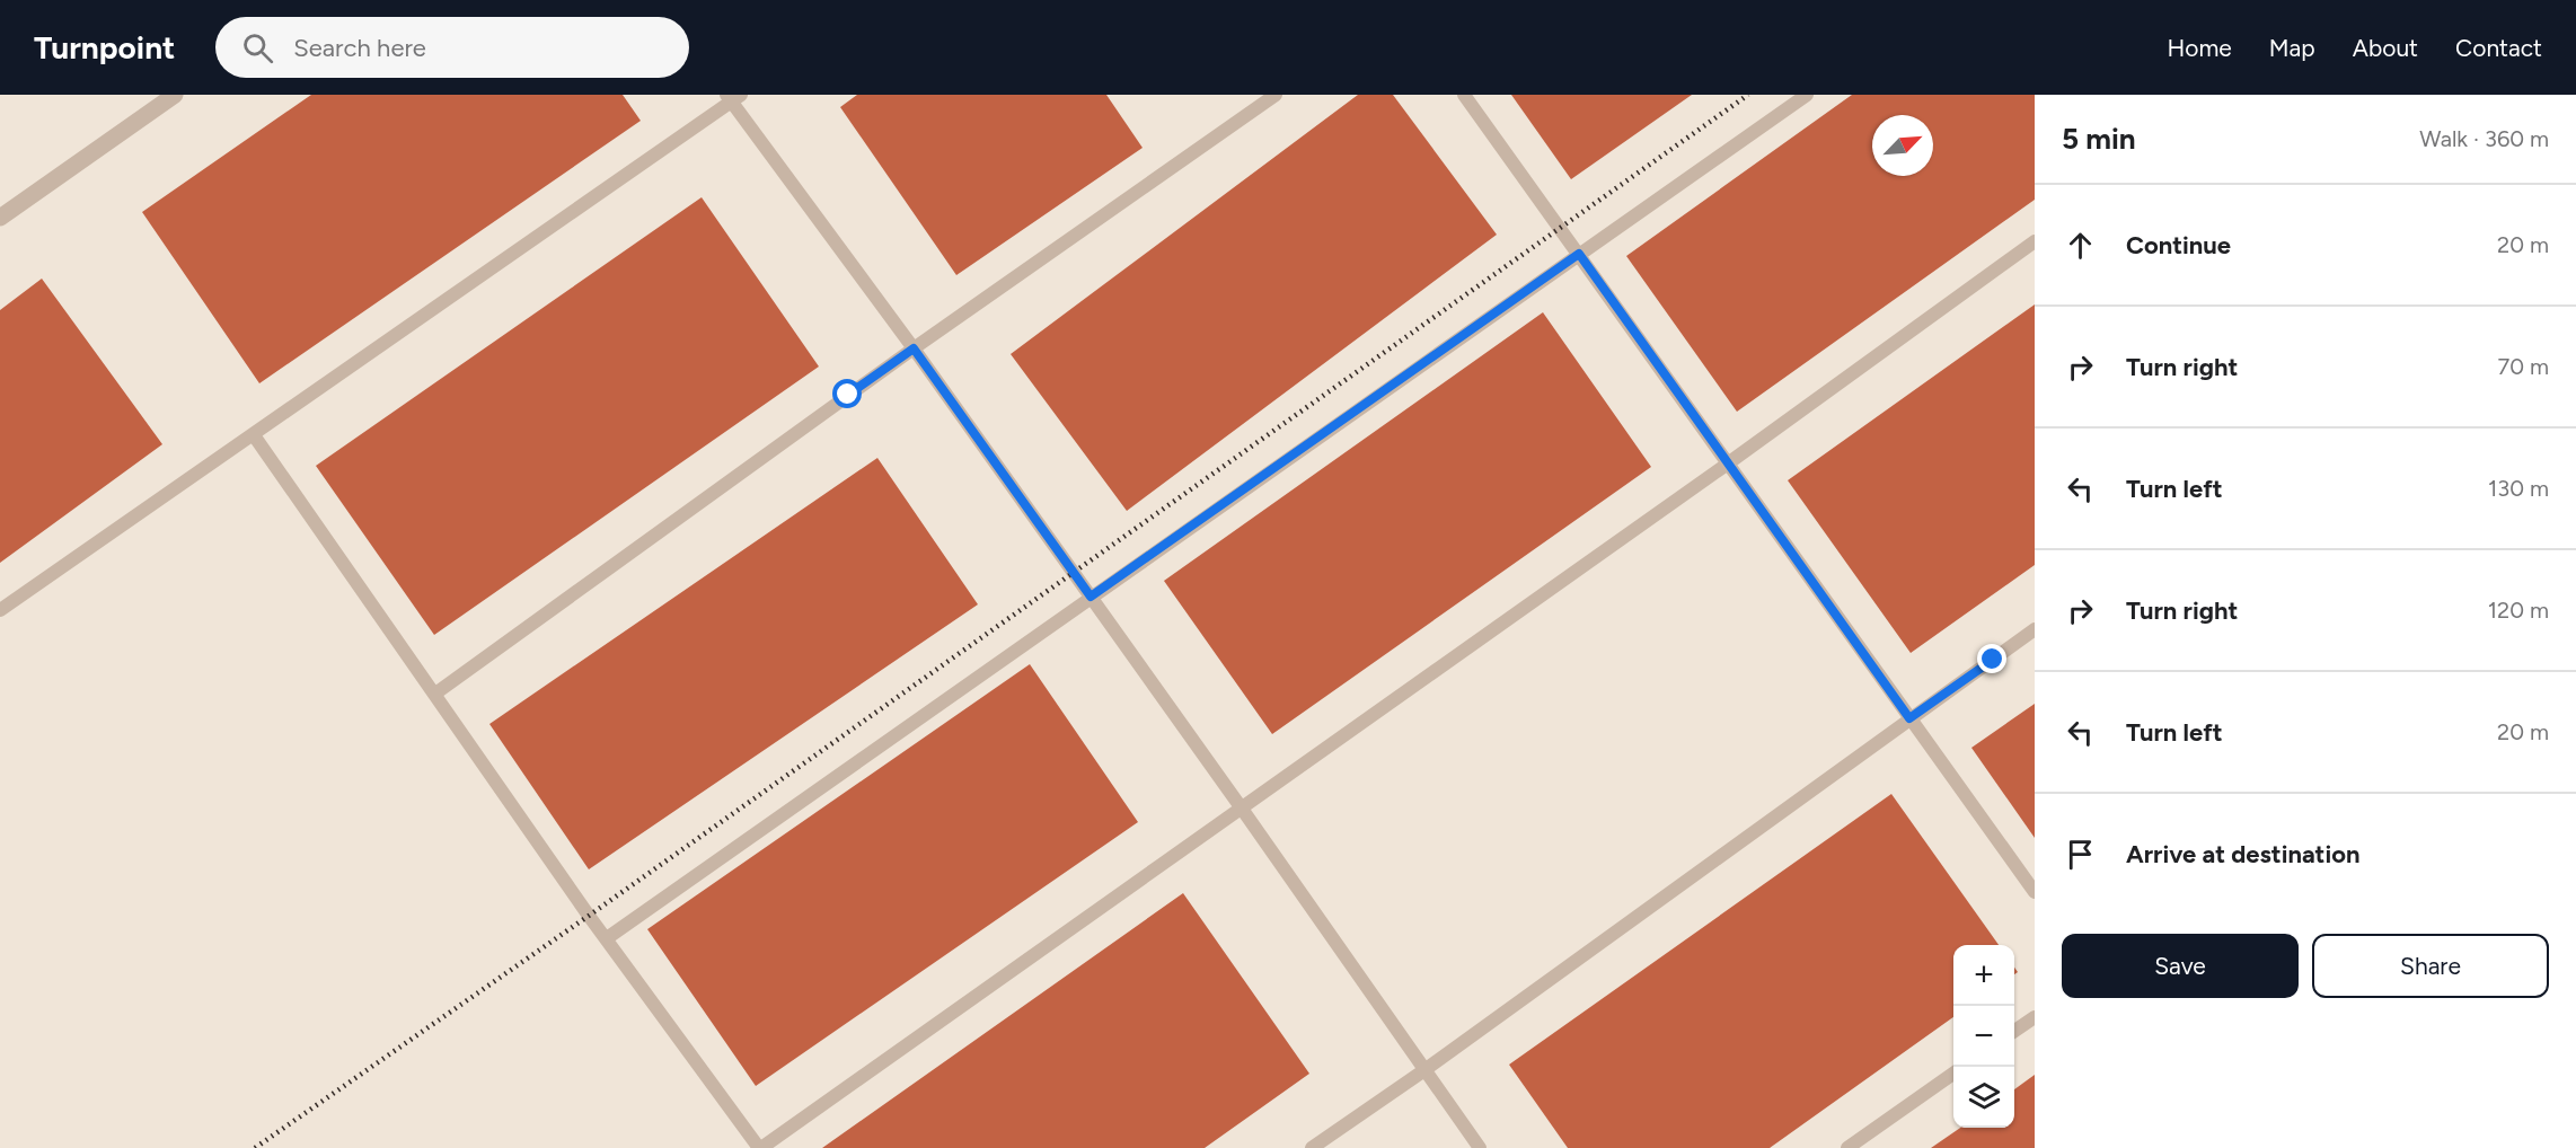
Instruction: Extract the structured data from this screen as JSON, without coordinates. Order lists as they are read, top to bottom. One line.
{"north":"top right","page":{"header":"Turnpoint","search":"Search here","nav":["Home","Map","About","Contact"],"heading":["5 min","Walk · 360 m"],"list":[["Continue","20 m"],["Turn right","70 m"],["Turn left","130 m"],["Turn right","120 m"],["Turn left","20 m"],"Arrive at destination"],"buttons":["Save","Share"],"map_buttons":["+","−"]}}
